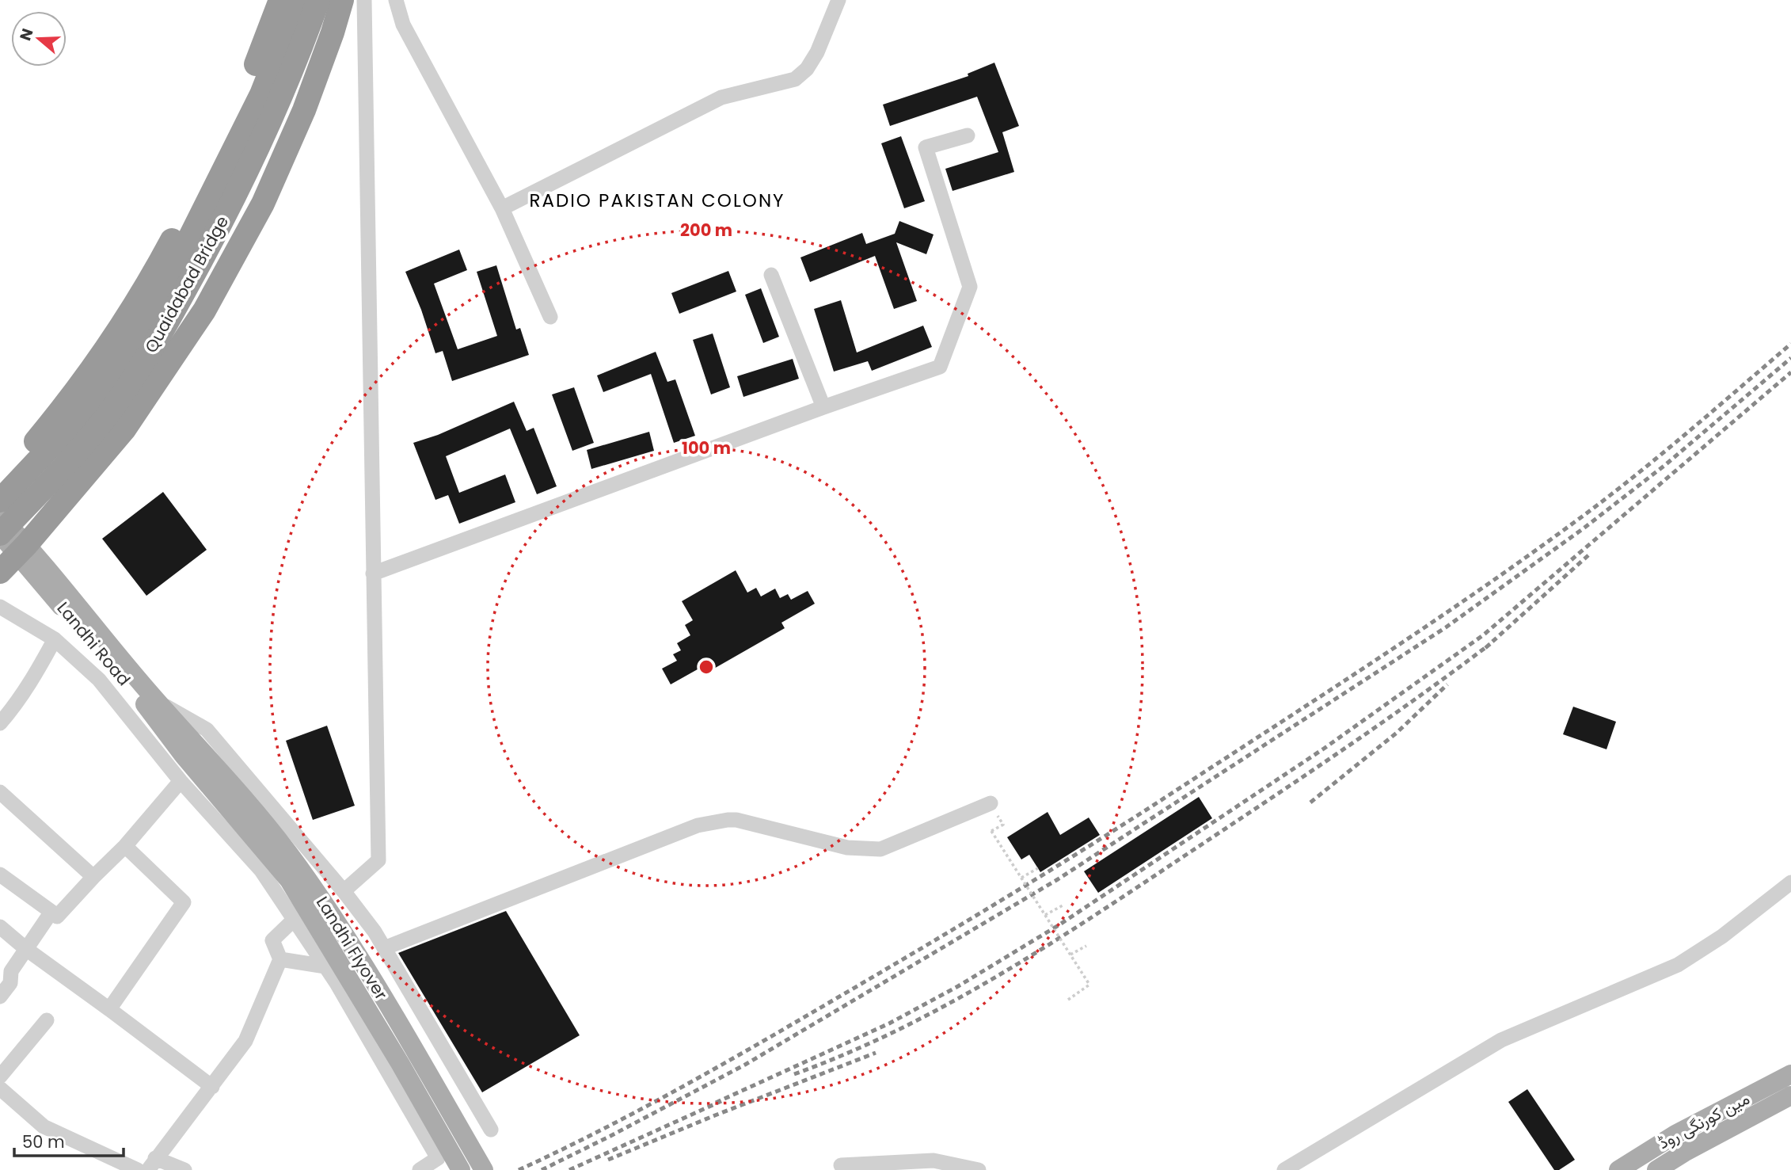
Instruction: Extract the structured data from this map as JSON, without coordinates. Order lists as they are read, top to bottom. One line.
{"streets":{"highway":["Quaidabad Bridge"],"main road":["Landhi Road","Landhi Flyover","مین کورنگی روڈ"]},"crossings":[["Quaidabad Bridge","Landhi Road"],["Landhi Road","Landhi Flyover"]],"districts":["RADIO PAKISTAN COLONY"],"scale_bar":"50 m","north":"left","rings":["200 m","100 m"]}
